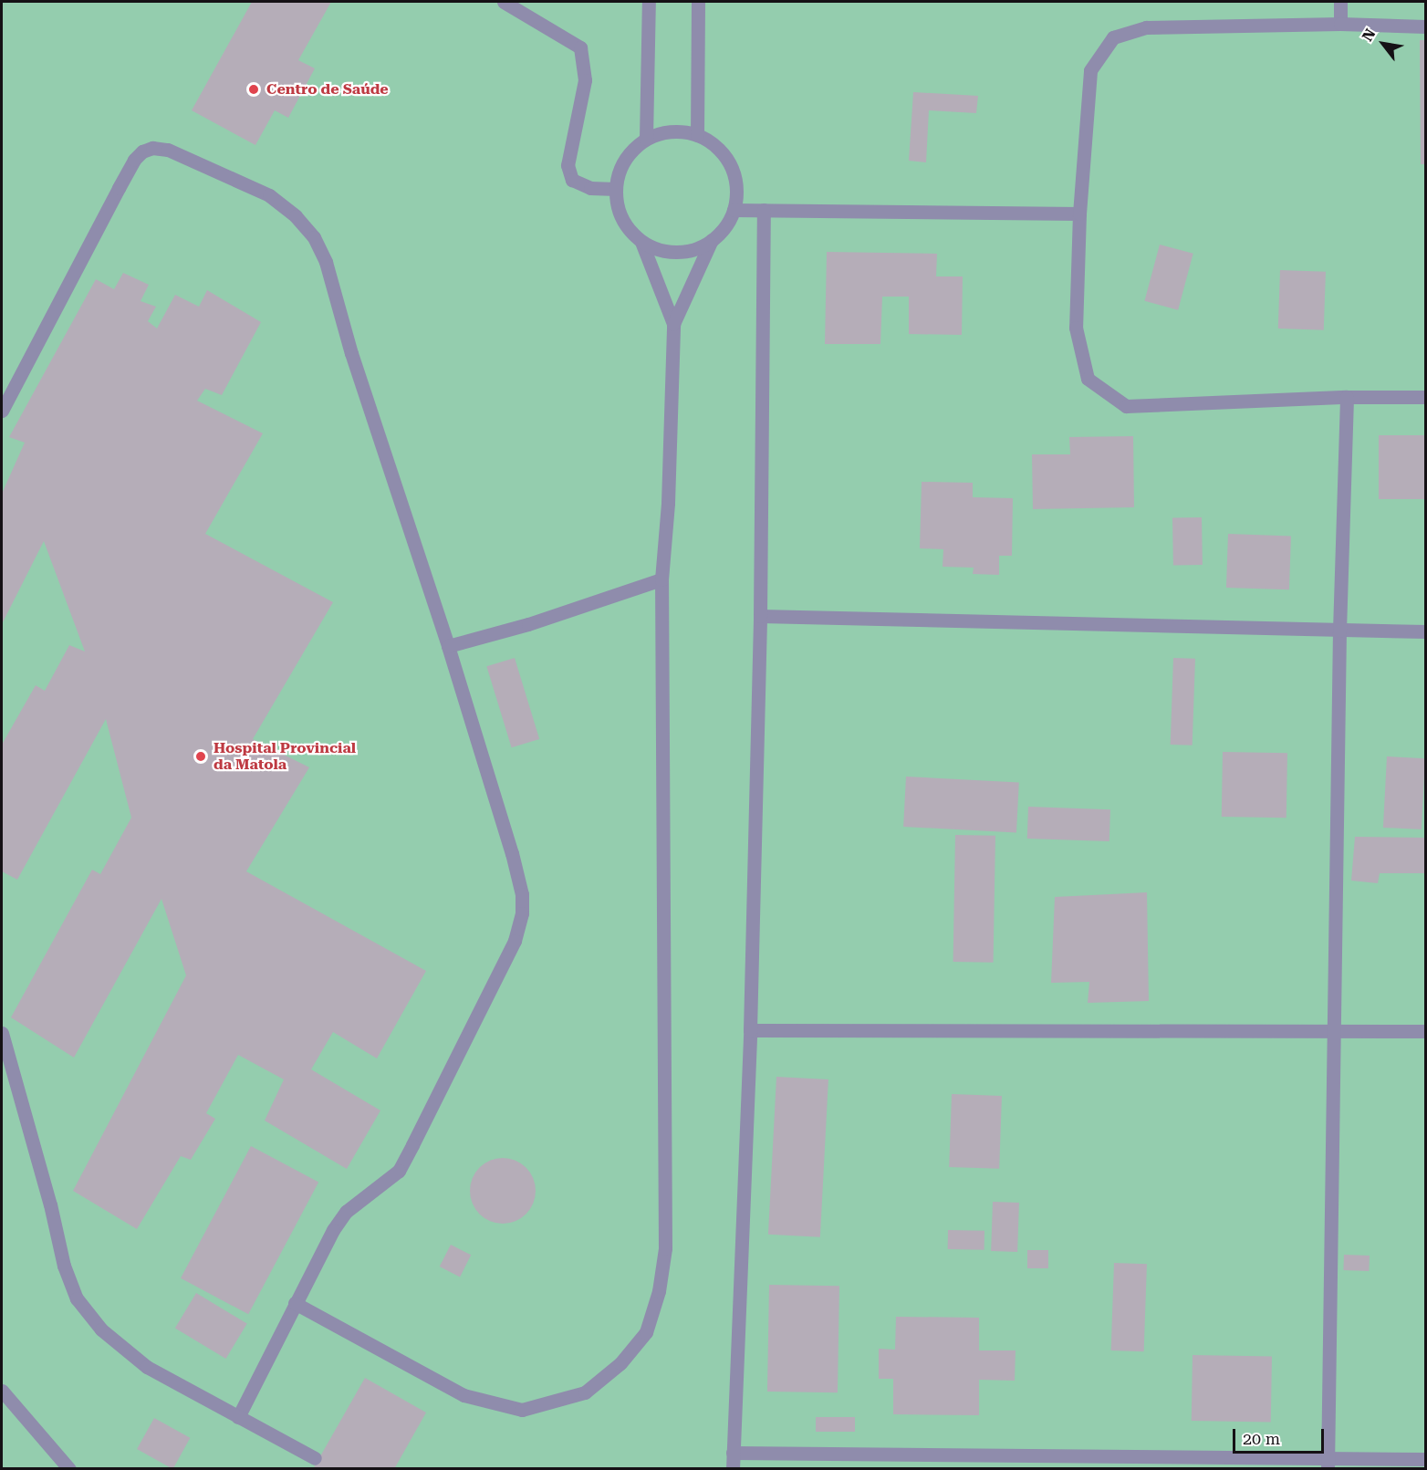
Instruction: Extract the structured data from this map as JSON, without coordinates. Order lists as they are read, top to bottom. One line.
{"places":["Centro de Saúde","Hospital Provincial da Matola"],"scale_bar":"20 m","north":"top left"}
